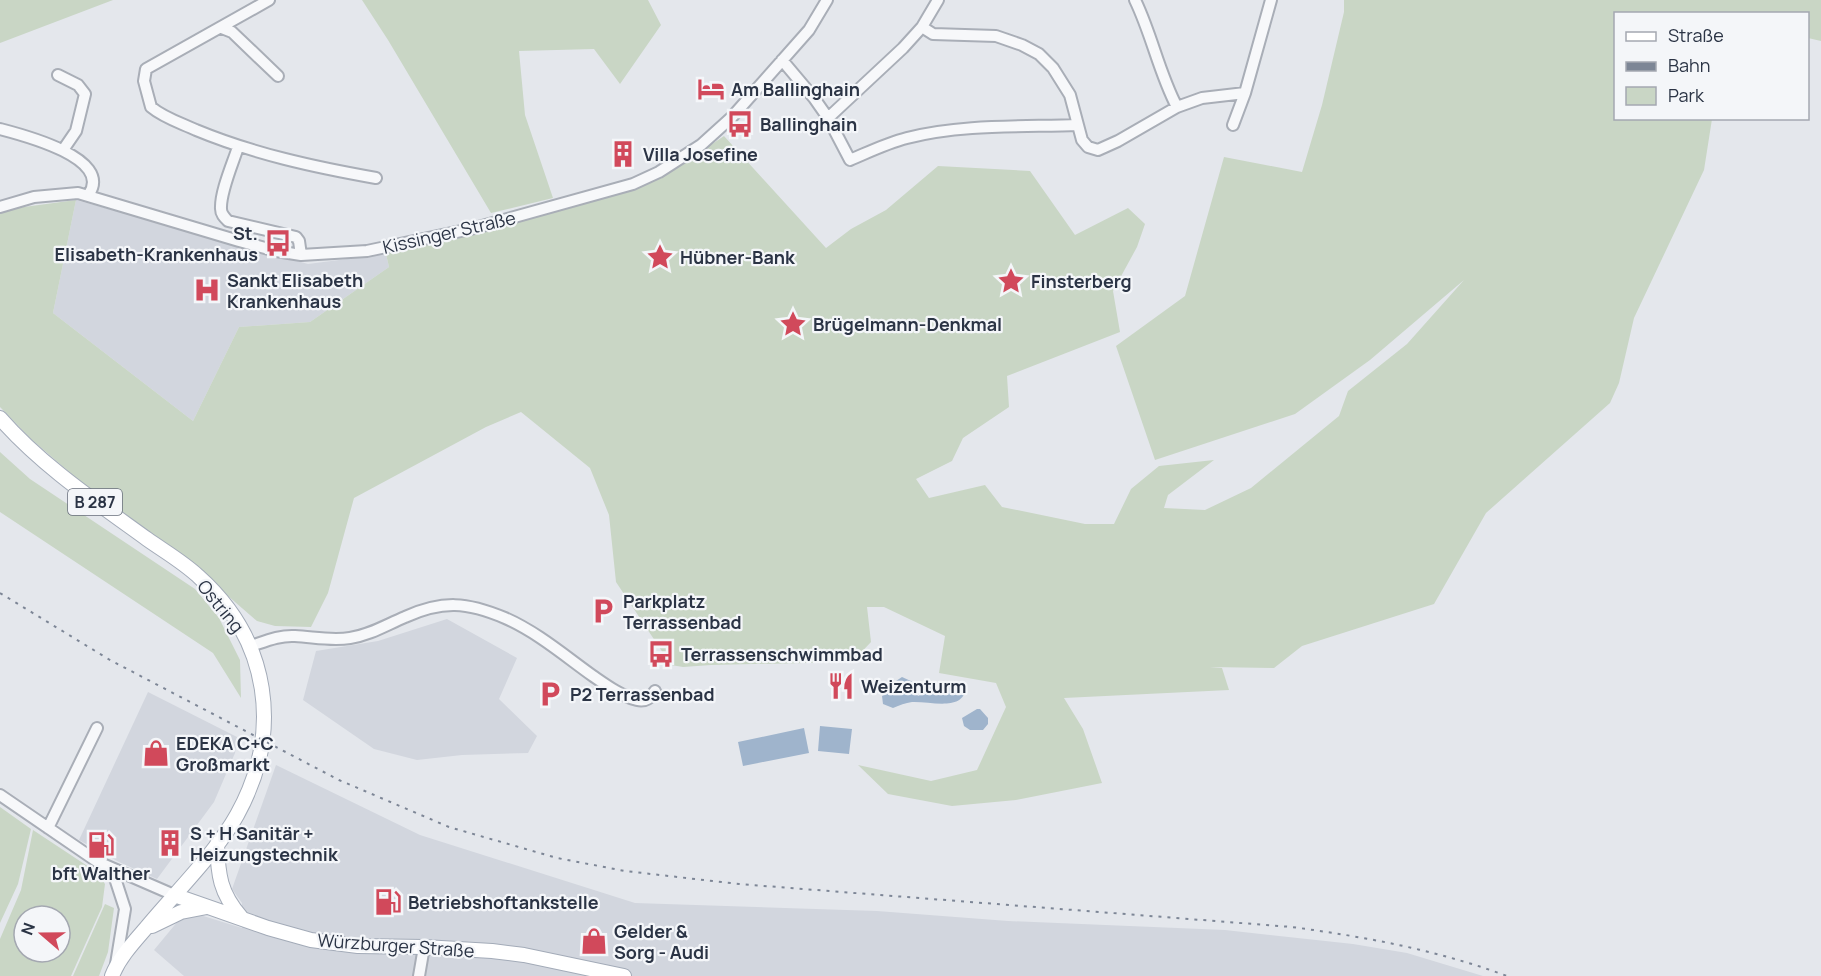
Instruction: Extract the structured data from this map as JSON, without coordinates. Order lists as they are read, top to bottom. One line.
{"streets":{"main road":["B 287","Ostring","Würzburger Straße"],"street":["Kissinger Straße"]},"crossings":[["Ostring","Würzburger Straße"]],"places":{"hotel":["Am Ballinghain"],"bus stop":["Ballinghain","St. Elisabeth-Krankenhaus","Terrassenschwimmbad"],"building":["Villa Josefine","S + H Sanitär + Heizungstechnik"],"place":["Hübner-Bank","Finsterberg","Brügelmann-Denkmal"],"hospital":["Sankt Elisabeth Krankenhaus"],"parking":["Parkplatz Terrassenbad","P2 Terrassenbad"],"restaurant":["Weizenturm"],"shop":["EDEKA C+C Großmarkt","Gelder & Sorg - Audi"],"fuel station":["bft Walther","Betriebshoftankstelle"]},"legend":["Straße","Bahn","Park"],"north":"left"}
